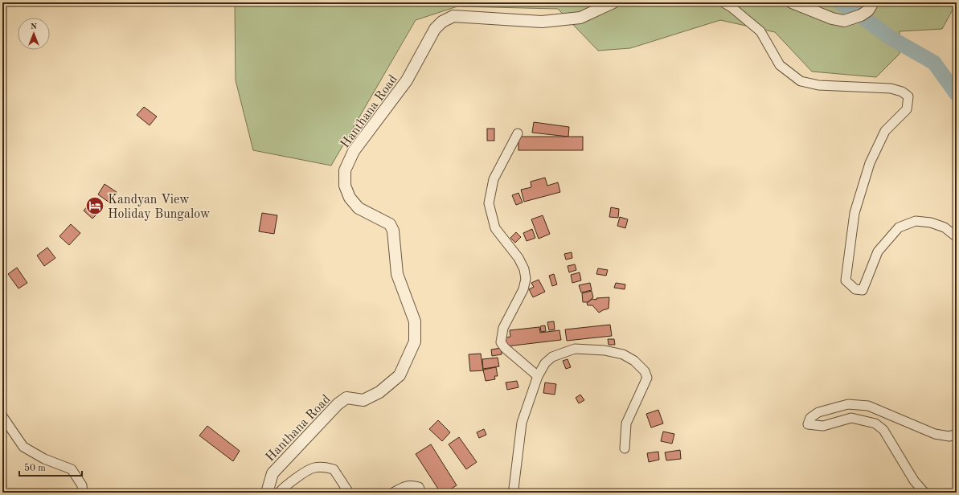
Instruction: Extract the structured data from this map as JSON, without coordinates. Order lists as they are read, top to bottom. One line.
{"streets":{"street":["Hanthana Road"]},"places":{"hotel":["Kandyan View Holiday Bungalow"]},"scale_bar":"50 m","north":"top"}
